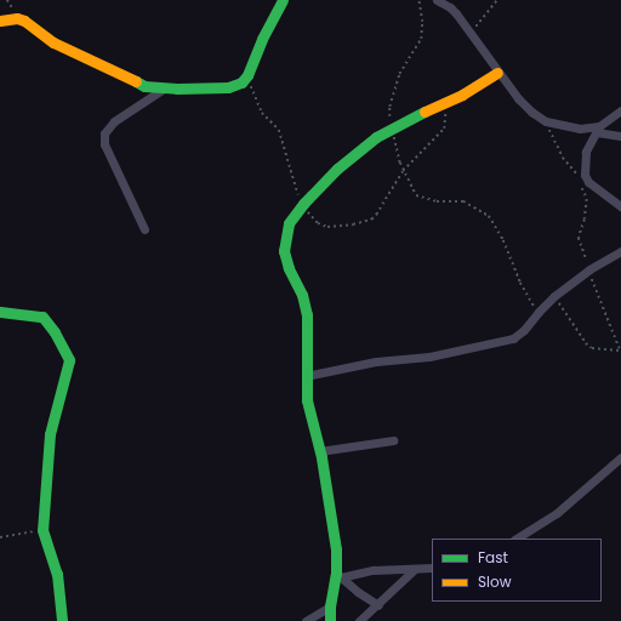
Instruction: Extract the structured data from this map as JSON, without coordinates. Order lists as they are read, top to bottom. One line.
{"legend":["Fast","Slow"]}
